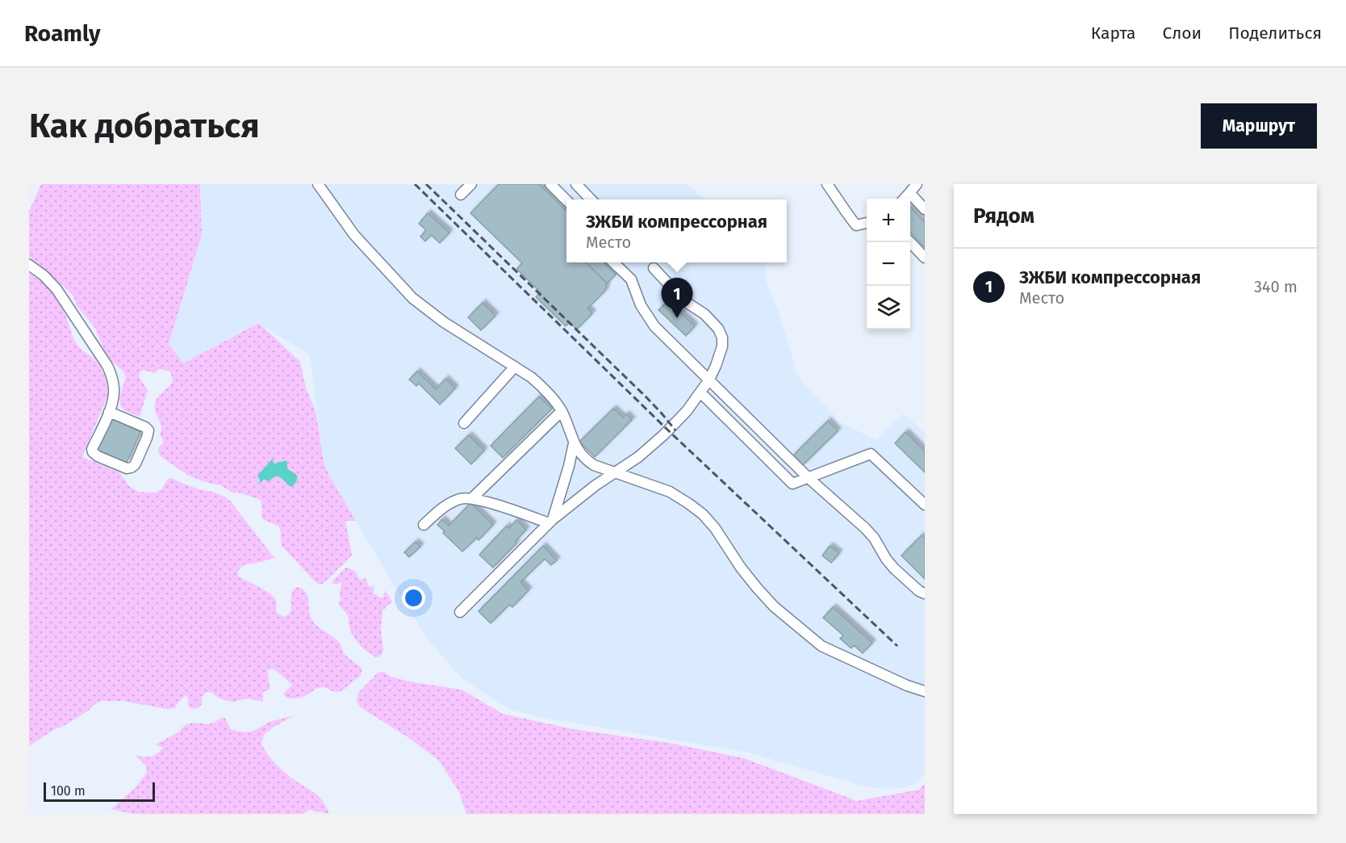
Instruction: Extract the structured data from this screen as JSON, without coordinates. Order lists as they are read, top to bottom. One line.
{"scale_bar":"100 m","page":{"header":"Roamly","nav":["Карта","Слои","Поделиться"],"buttons":"Маршрут","title":"Как добраться","heading":"Рядом","map_buttons":["+","−"],"popup":["ЗЖБИ компрессорная","Место"],"list":[{"mark":"1","name":"ЗЖБИ компрессорная","note":"Место","value":"340 m"}],"pins":"1","scale":"100 m"}}
